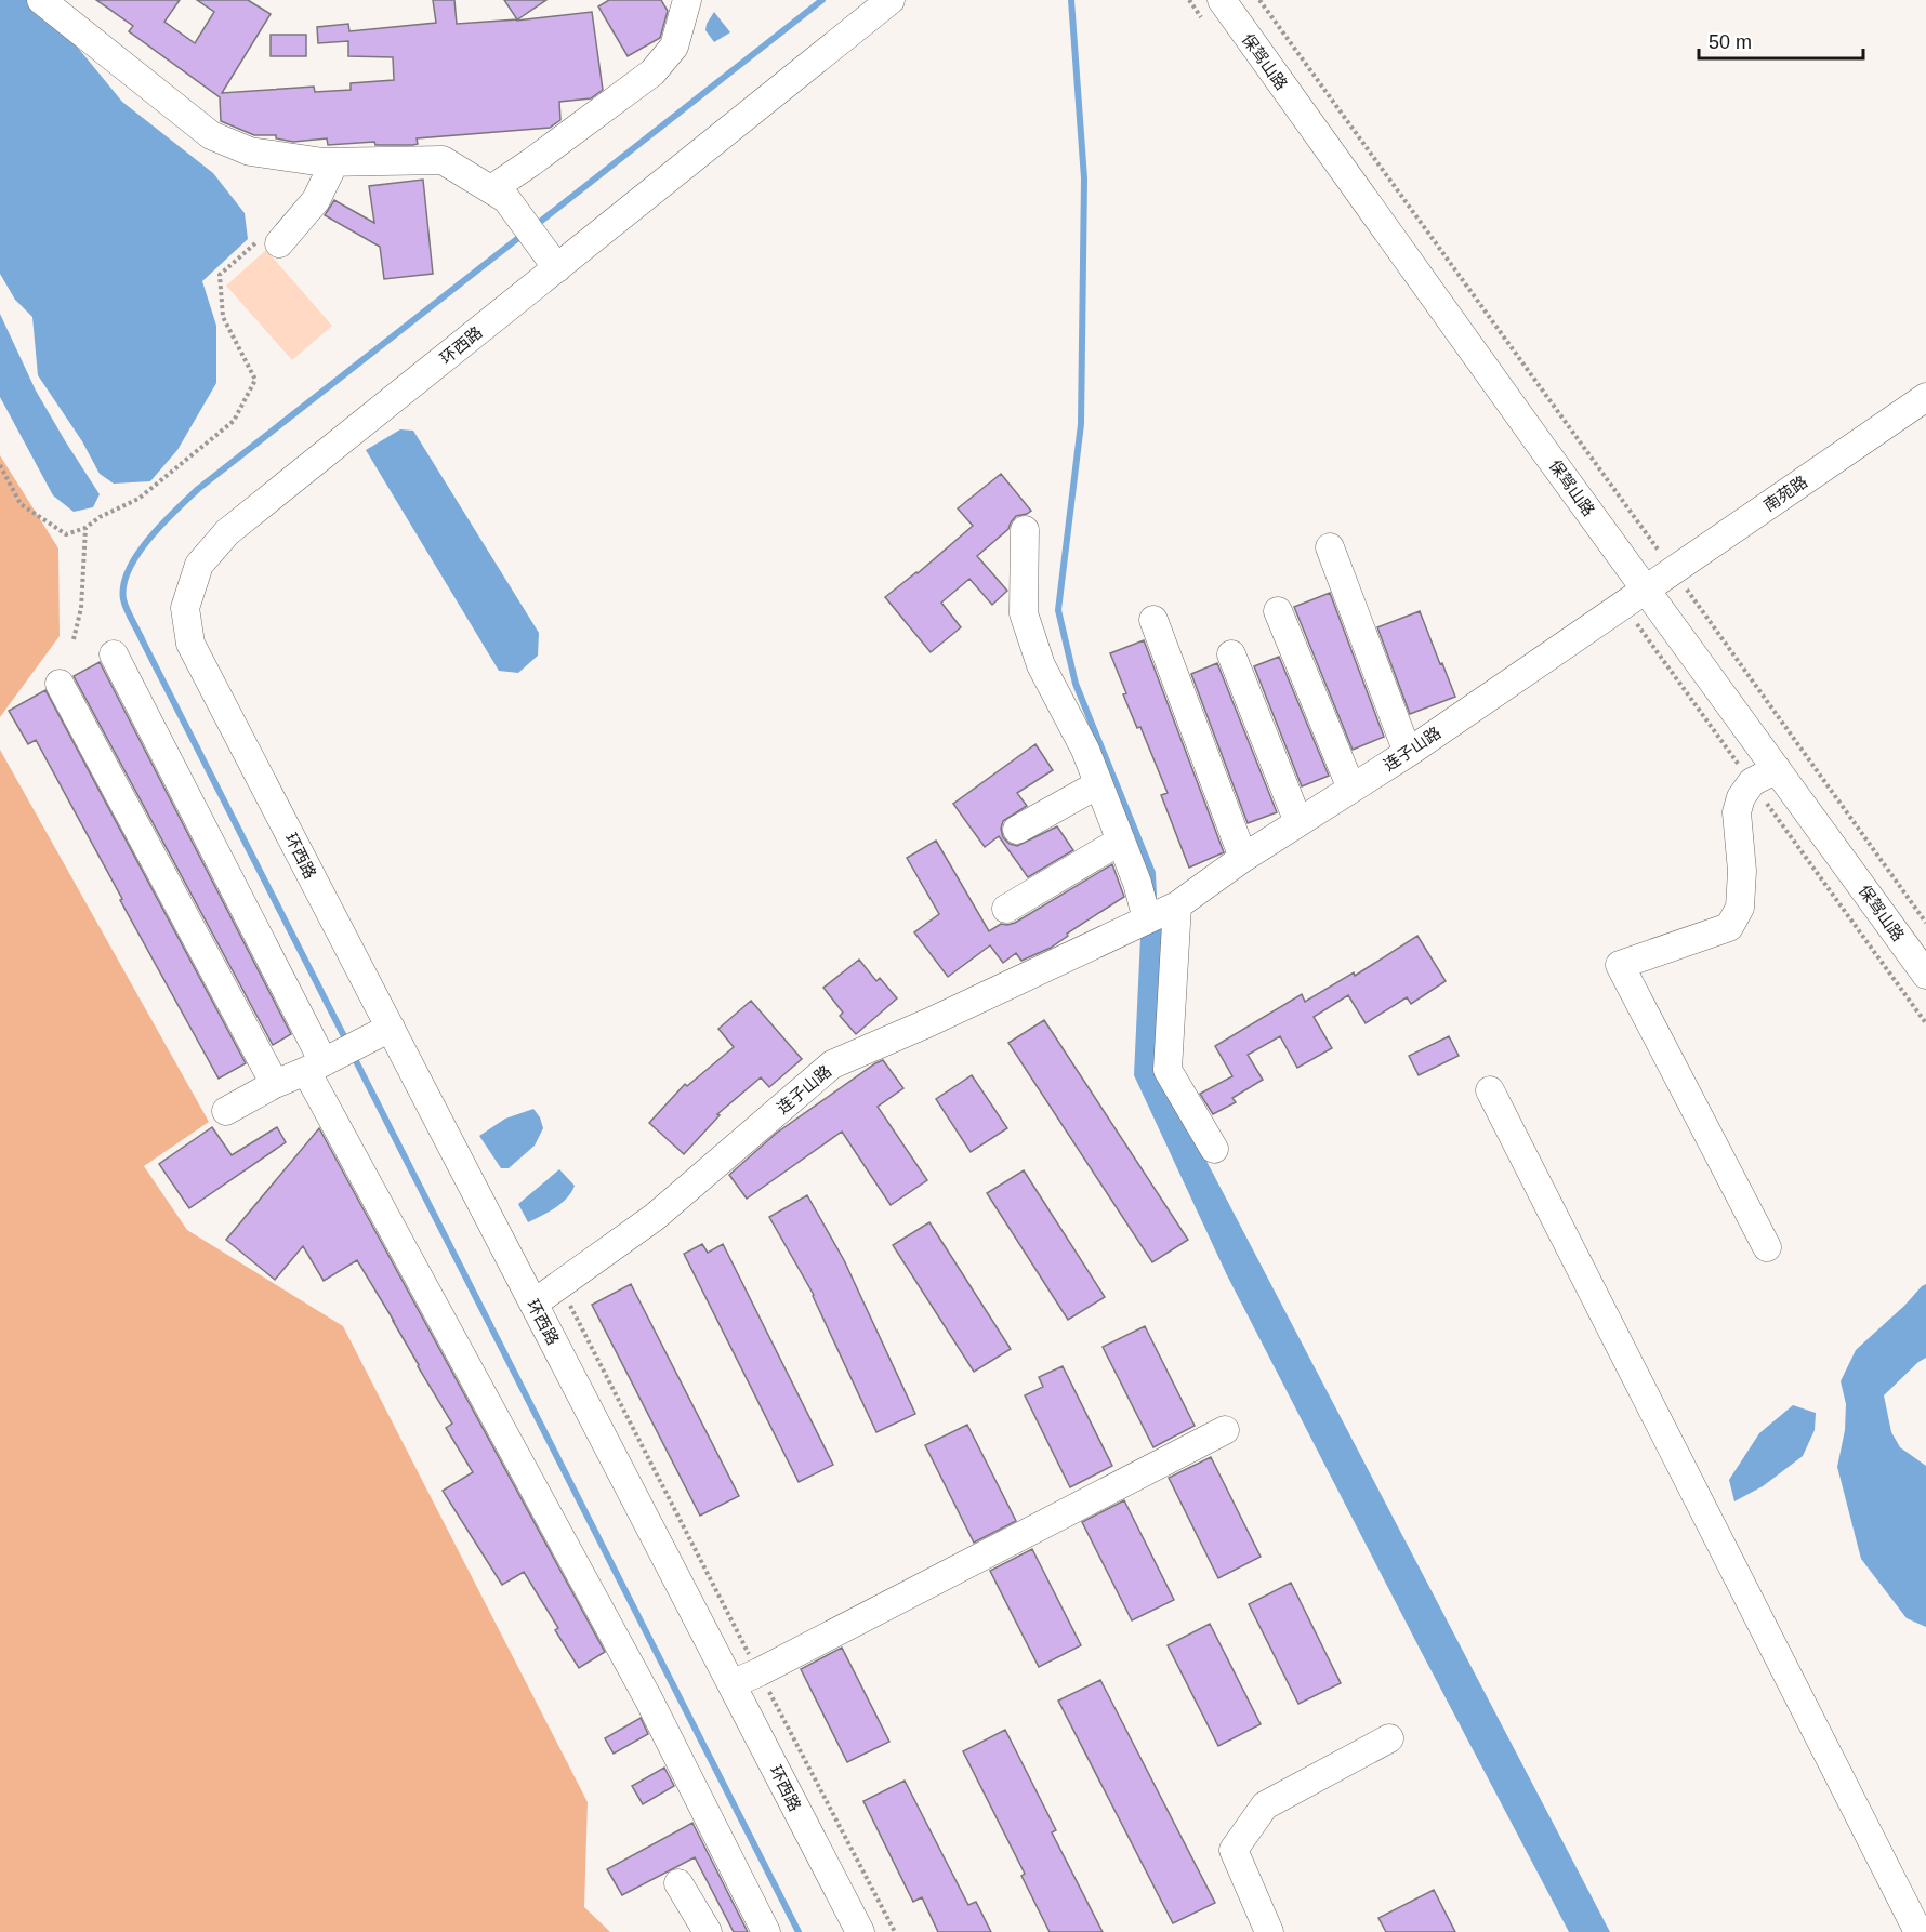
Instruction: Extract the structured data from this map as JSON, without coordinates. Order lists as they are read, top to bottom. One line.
{"streets":{"street":["保驾山路","环西路","南苑路","连子山路"]},"crossings":[["保驾山路","南苑路"],["保驾山路","连子山路"],["环西路","连子山路"],["南苑路","连子山路"]],"scale_bar":"50 m"}
